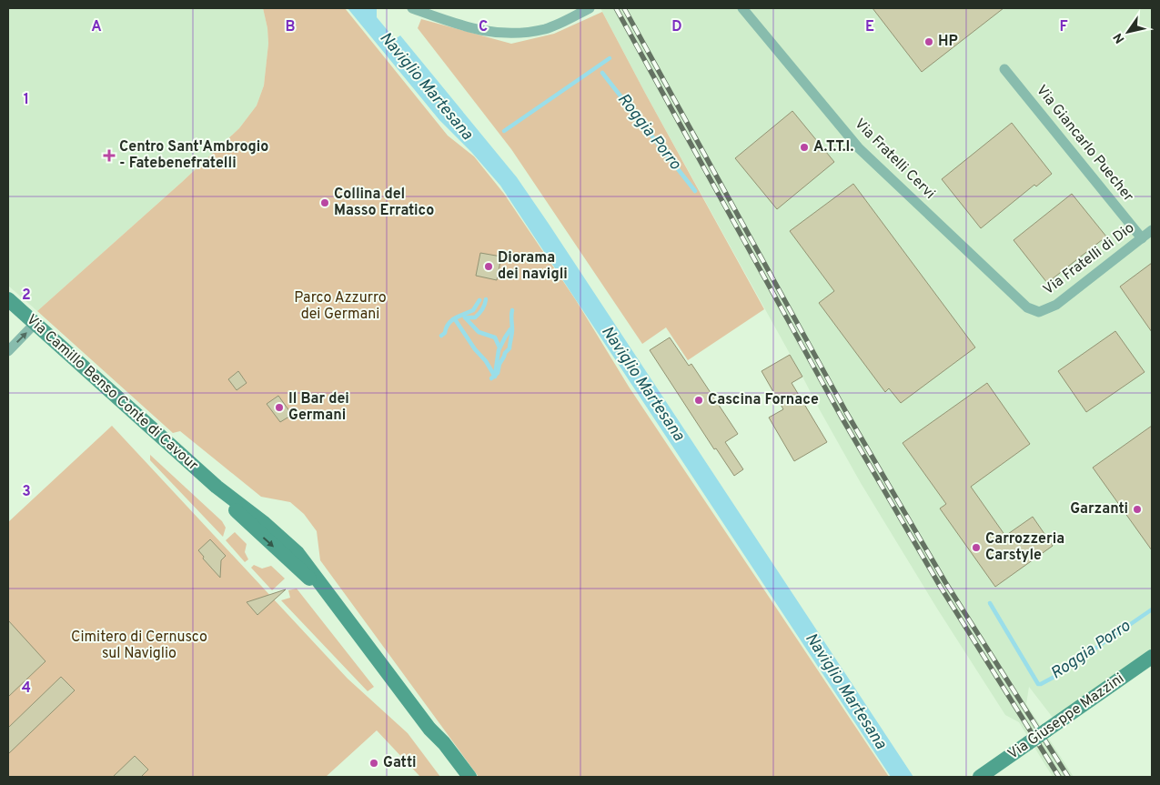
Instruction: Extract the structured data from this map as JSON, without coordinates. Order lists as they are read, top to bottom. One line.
{"streets":{"street":["Via Giancarlo Puecher","Via Fratelli Cervi","Via Fratelli di Dio","Via Camillo Benso Conte di Cavour","Via Giuseppe Mazzini"]},"crossings":[["Via Giancarlo Puecher","Via Fratelli di Dio"],["Via Fratelli Cervi","Via Fratelli di Dio"]],"water":["Naviglio Martesana","Roggia Porro"],"parks":["Parco Azzurro dei Germani","Cimitero di Cernusco sul Naviglio"],"places":{"other":["HP","A.T.T.I.","Collina del Masso Erratico","Diorama dei navigli","Cascina Fornace","Il Bar dei Germani","Garzanti","Carrozzeria Carstyle","Gatti"],"health":["Centro Sant'Ambrogio - Fatebenefratelli"]},"north":"bottom left","grid":{"columns":["A","B","C","D","E","F"],"rows":["1","2","3","4"]}}
